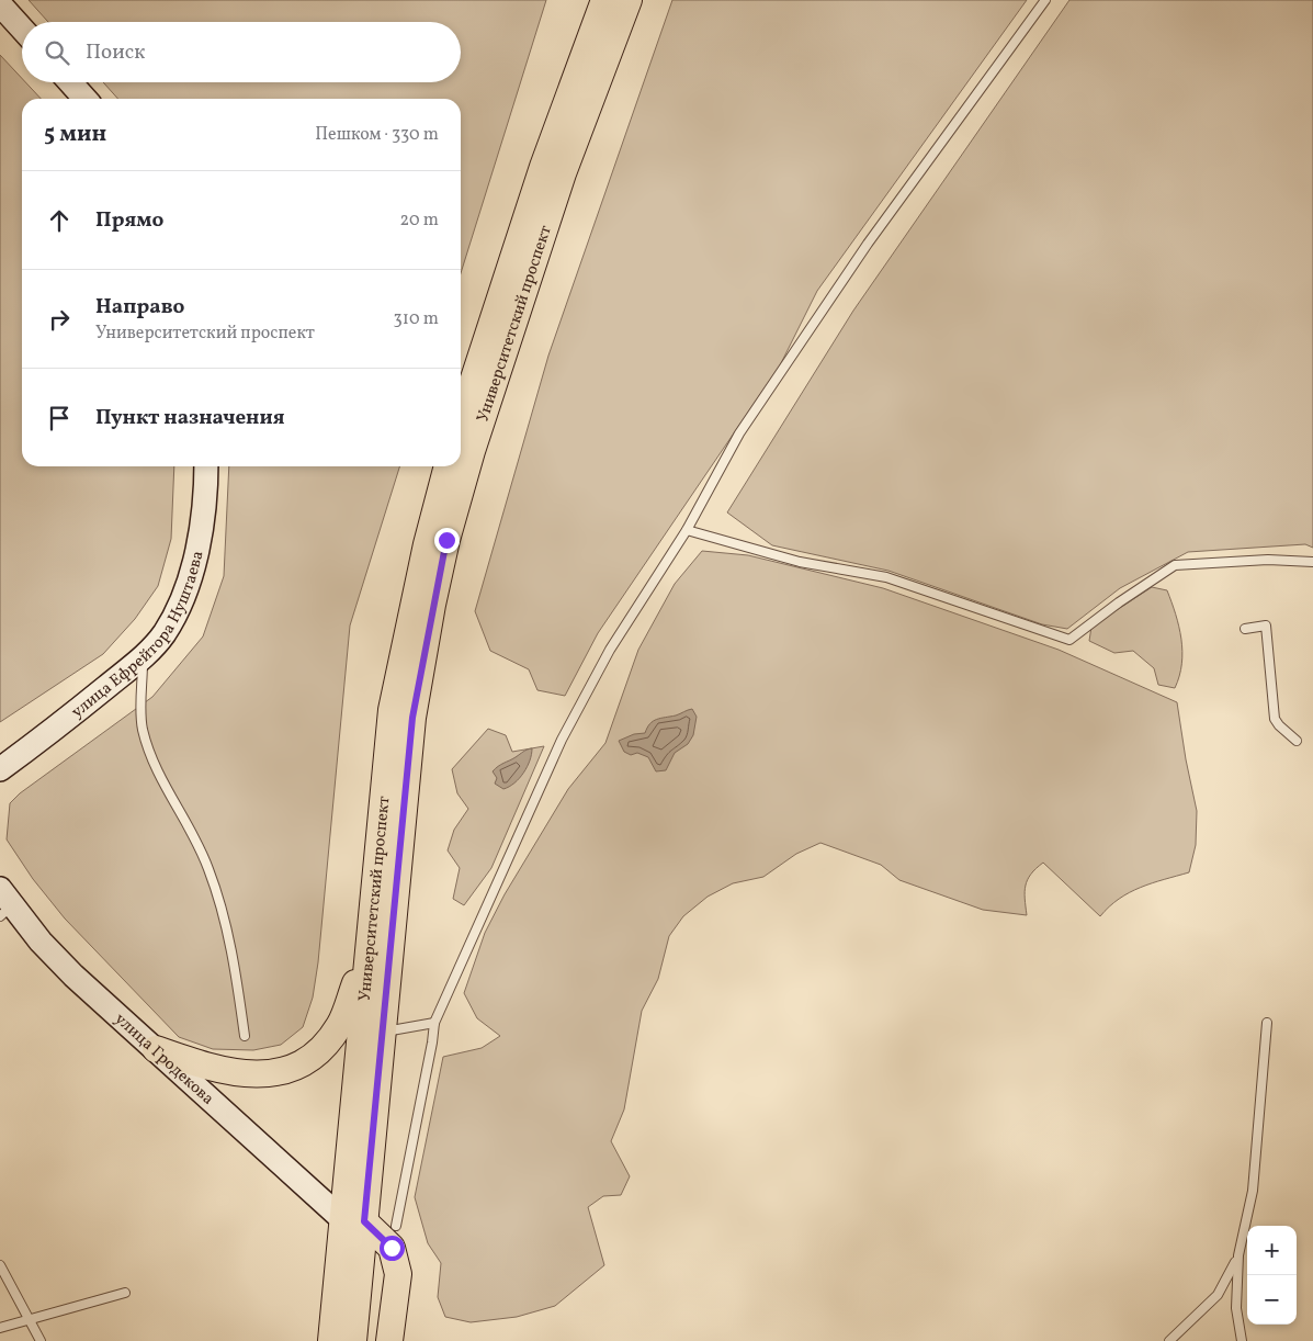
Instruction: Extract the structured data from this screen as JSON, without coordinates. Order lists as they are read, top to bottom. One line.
{"streets":{"main road":["Университетский проспект","улица Ефрейтора Нуштаева","улица Гродекова"]},"crossings":[["Университетский проспект","улица Гродекова"]],"page":{"search":"Поиск","heading":["5 мин","Пешком · 330 m"],"list":[["Прямо","20 m"],["Направо","Университетский проспект","310 m"],"Пункт назначения"],"map_buttons":["+","−"]}}
